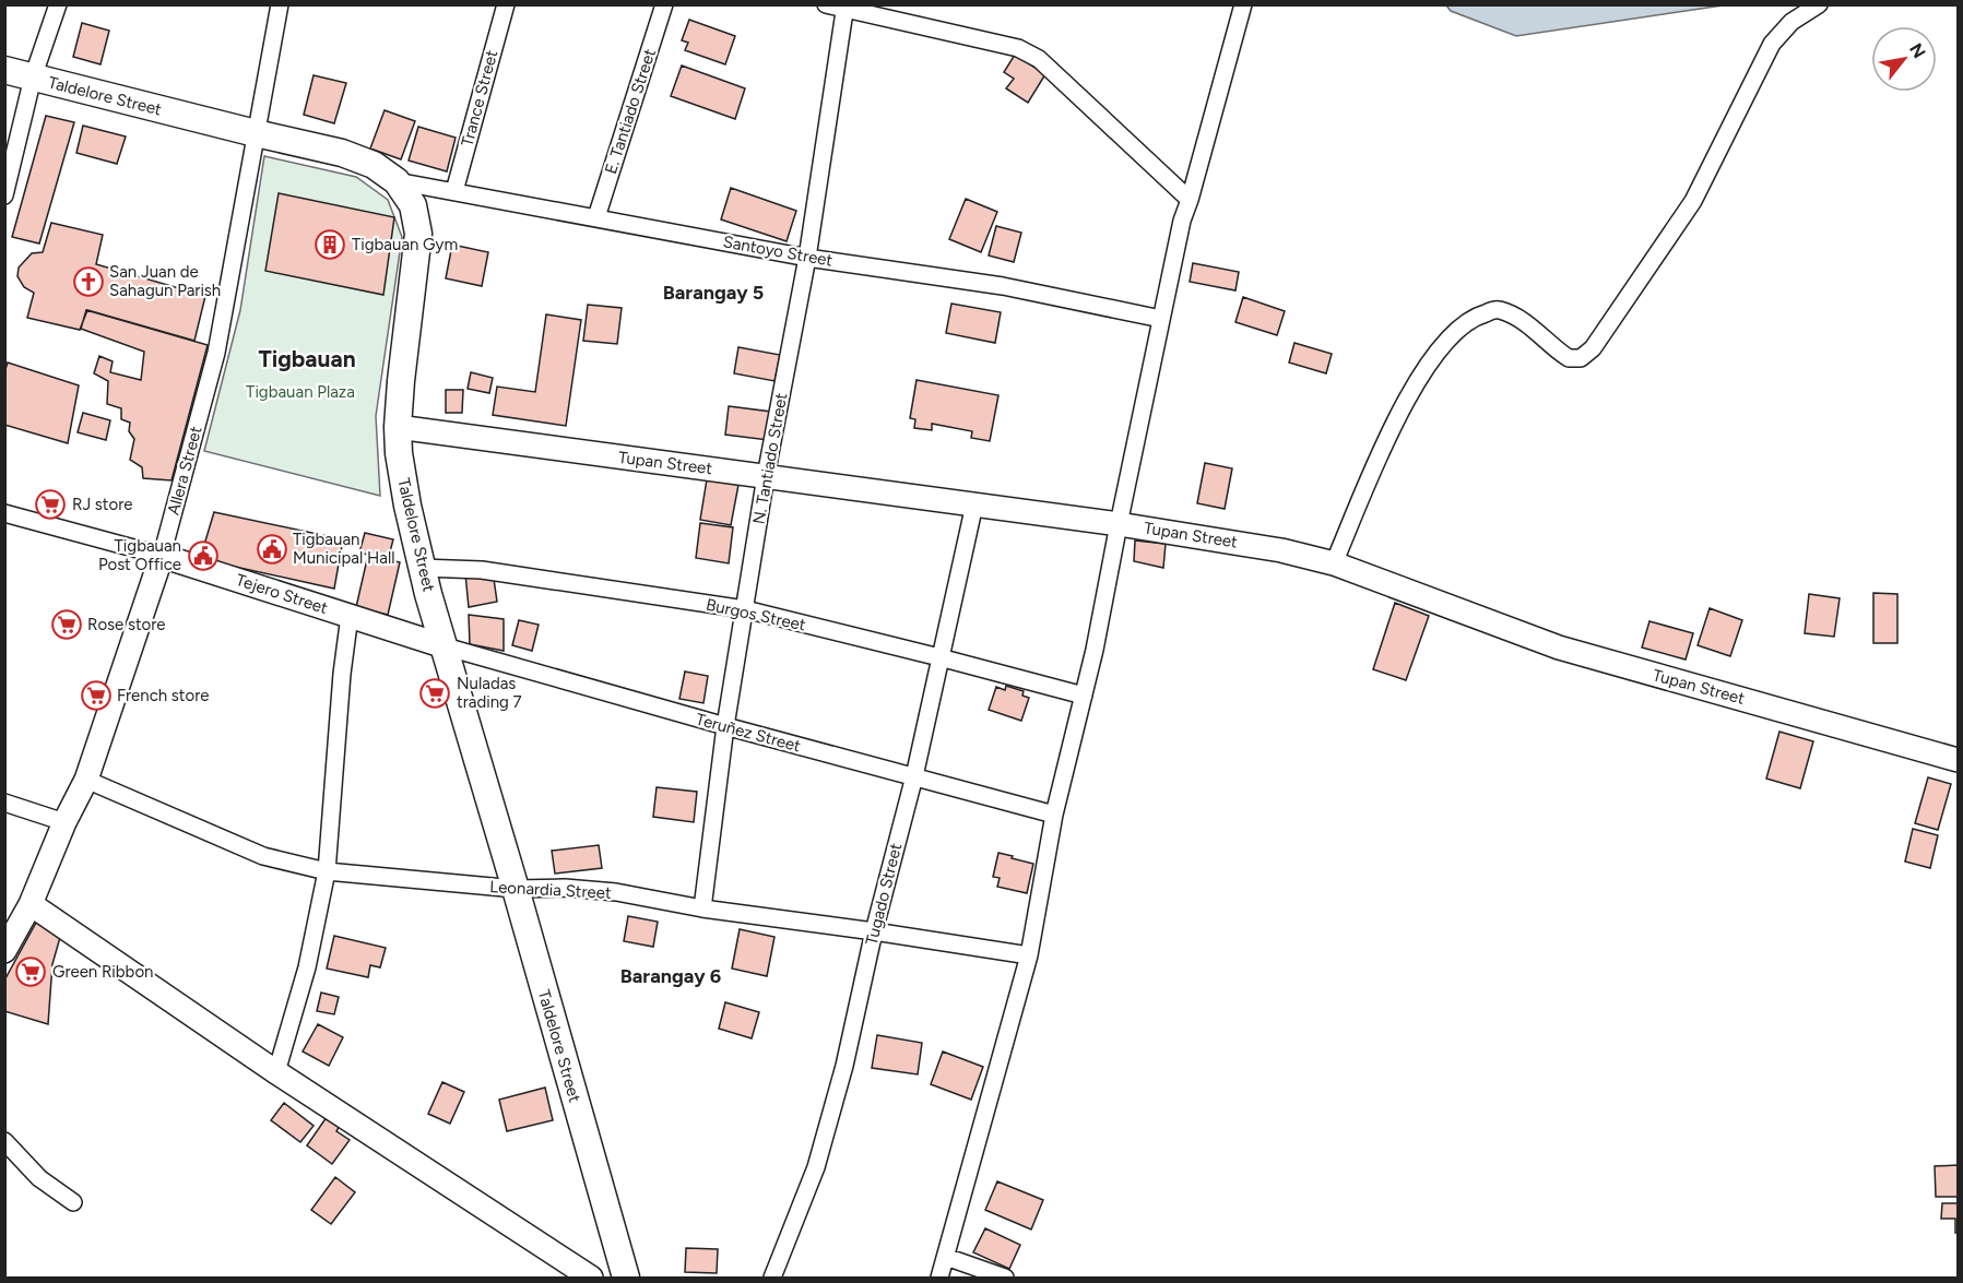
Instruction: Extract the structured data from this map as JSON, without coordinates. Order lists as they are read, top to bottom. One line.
{"streets":{"main road":["Taldelore Street","Tupan Street","Allera Street","Tejero Street"],"street":["Trance Street","E. Tantiado Street","Santoyo Street","N. Tantiado Street","Burgos Street","Teruñez Street","Leonardia Street","Tugado Street"]},"crossings":[["Taldelore Street","Santoyo Street"],["Taldelore Street","Tupan Street"],["Taldelore Street","Allera Street"],["Taldelore Street","Tejero Street"],["Taldelore Street","Burgos Street"],["Taldelore Street","Teruñez Street"],["Taldelore Street","Leonardia Street"],["Trance Street","Santoyo Street"],["E. Tantiado Street","Santoyo Street"],["Santoyo Street","N. Tantiado Street"],["N. Tantiado Street","Tupan Street"],["N. Tantiado Street","Burgos Street"],["N. Tantiado Street","Teruñez Street"],["N. Tantiado Street","Leonardia Street"],["Tupan Street","Tugado Street"],["Allera Street","Tejero Street"],["Allera Street","Leonardia Street"],["Tejero Street","Teruñez Street"],["Burgos Street","Tugado Street"],["Teruñez Street","Tugado Street"],["Leonardia Street","Tugado Street"]],"districts":["Barangay 5","Tigbauan","Barangay 6"],"parks":["Tigbauan Plaza"],"places":{"building":["Tigbauan Gym"],"church":["San Juan de Sahagun Parish"],"supermarket":["RJ store","Rose store","Nuladas trading 7","French store","Green Ribbon"],"public building":["Tigbauan Municipal Hall","Tigbauan Post Office"]},"north":"top right"}
